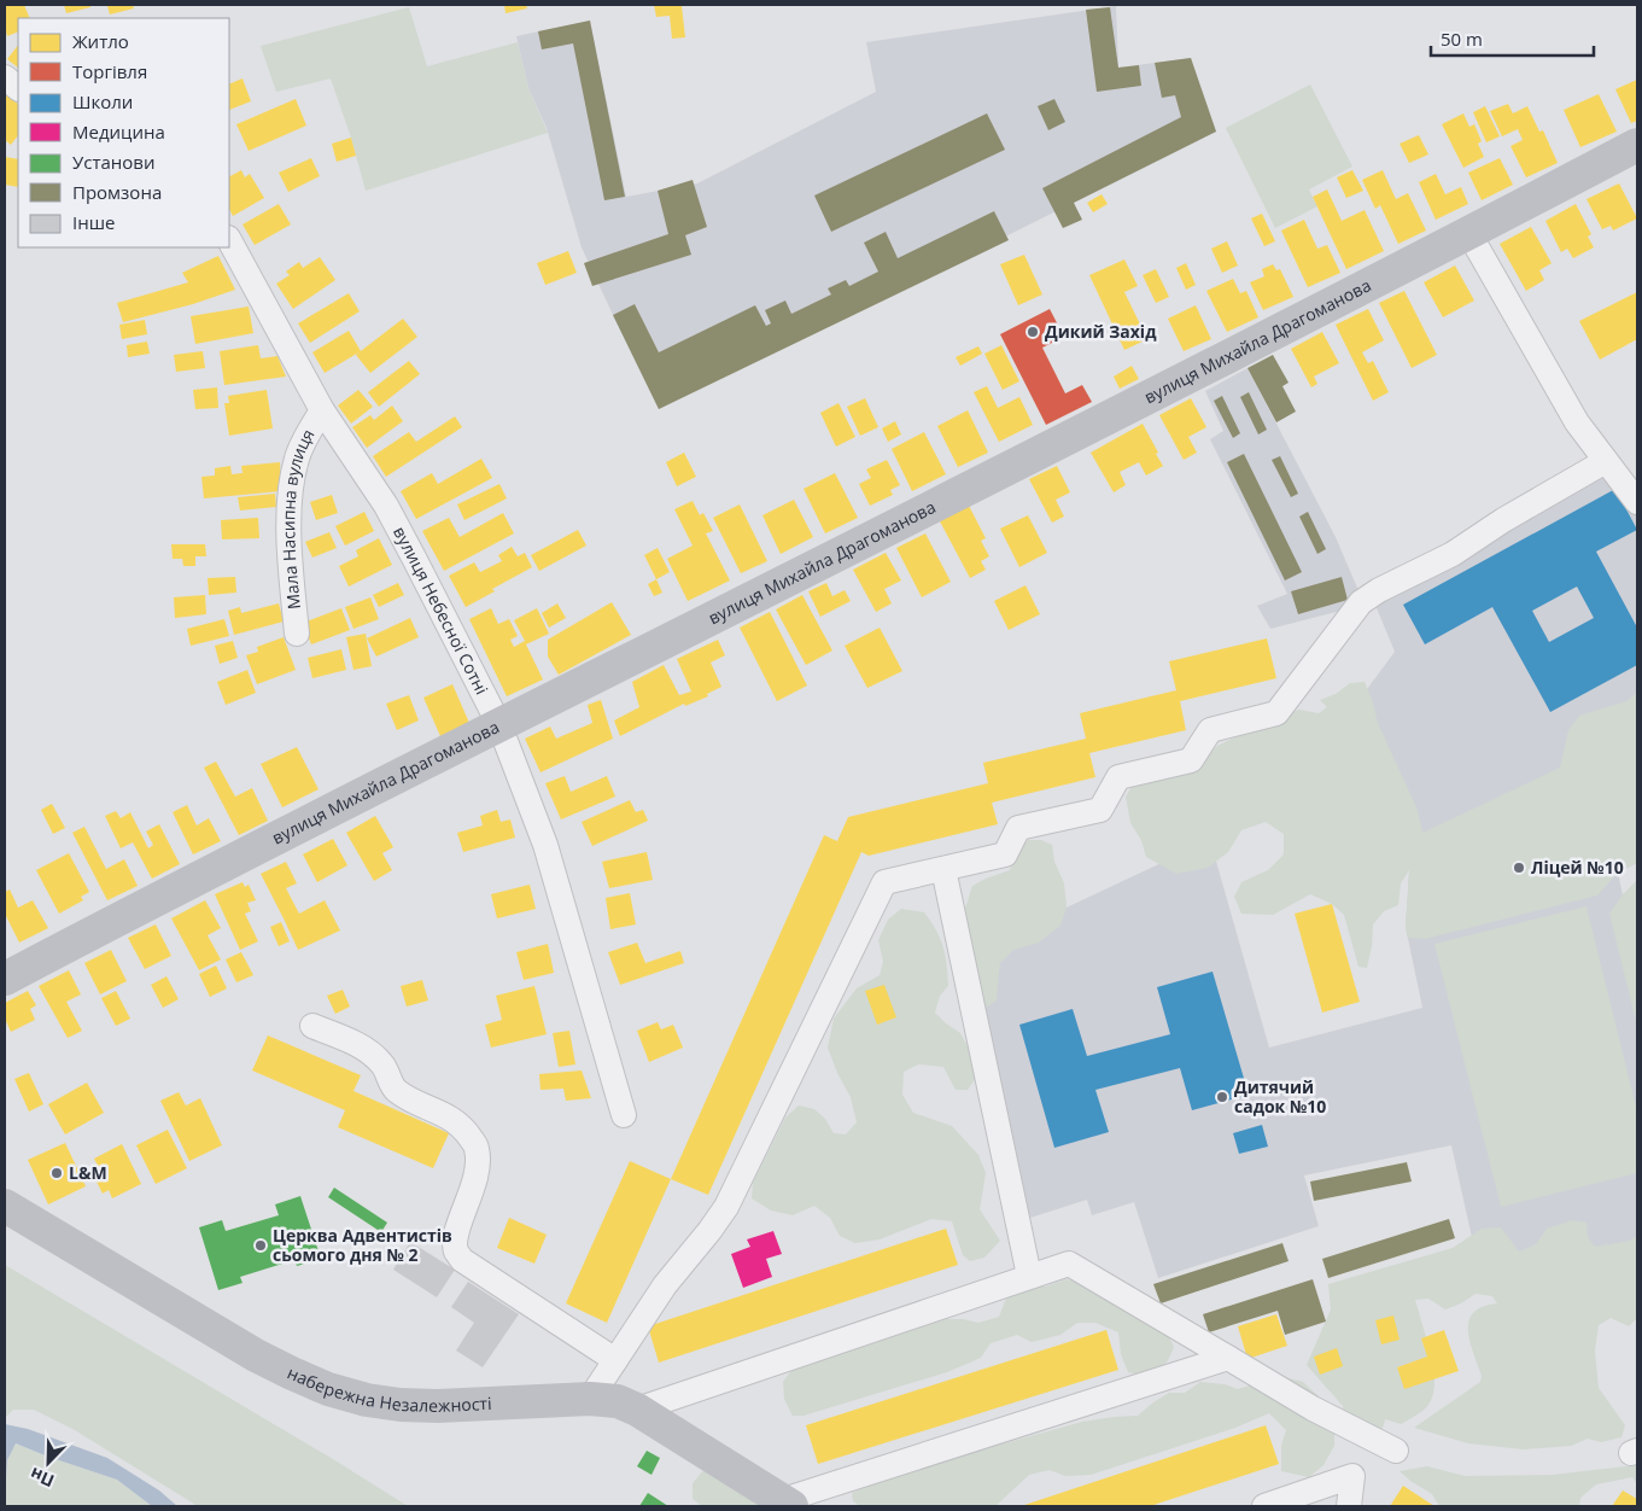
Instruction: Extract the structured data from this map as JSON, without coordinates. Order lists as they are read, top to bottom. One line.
{"streets":{"street":["вулиця Михайла Драгоманова","Мала Насипна вулиця","вулиця Небесної Сотні","набережна Незалежності"]},"crossings":[["вулиця Михайла Драгоманова","вулиця Небесної Сотні"],["Мала Насипна вулиця","вулиця Небесної Сотні"]],"places":["Дикий Захід","Ліцей №10","Дитячий садок №10","L&M","Церква Адвентистів сьомого дня № 2"],"legend":["Житло","Торгівля","Школи","Медицина","Установи","Промзона","Інше"],"scale_bar":"50 m","north":"bottom left"}
